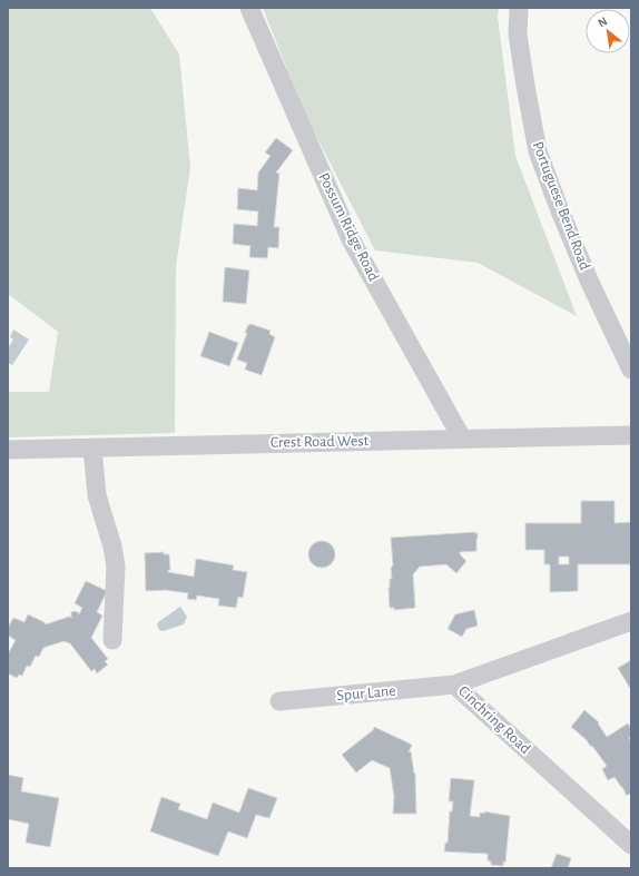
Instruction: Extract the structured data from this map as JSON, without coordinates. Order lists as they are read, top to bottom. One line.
{"streets":{"street":["Portuguese Bend Road","Possum Ridge Road","Crest Road West","Spur Lane","Cinchring Road"]},"crossings":[["Possum Ridge Road","Crest Road West"],["Spur Lane","Cinchring Road"]],"north":"top left"}
